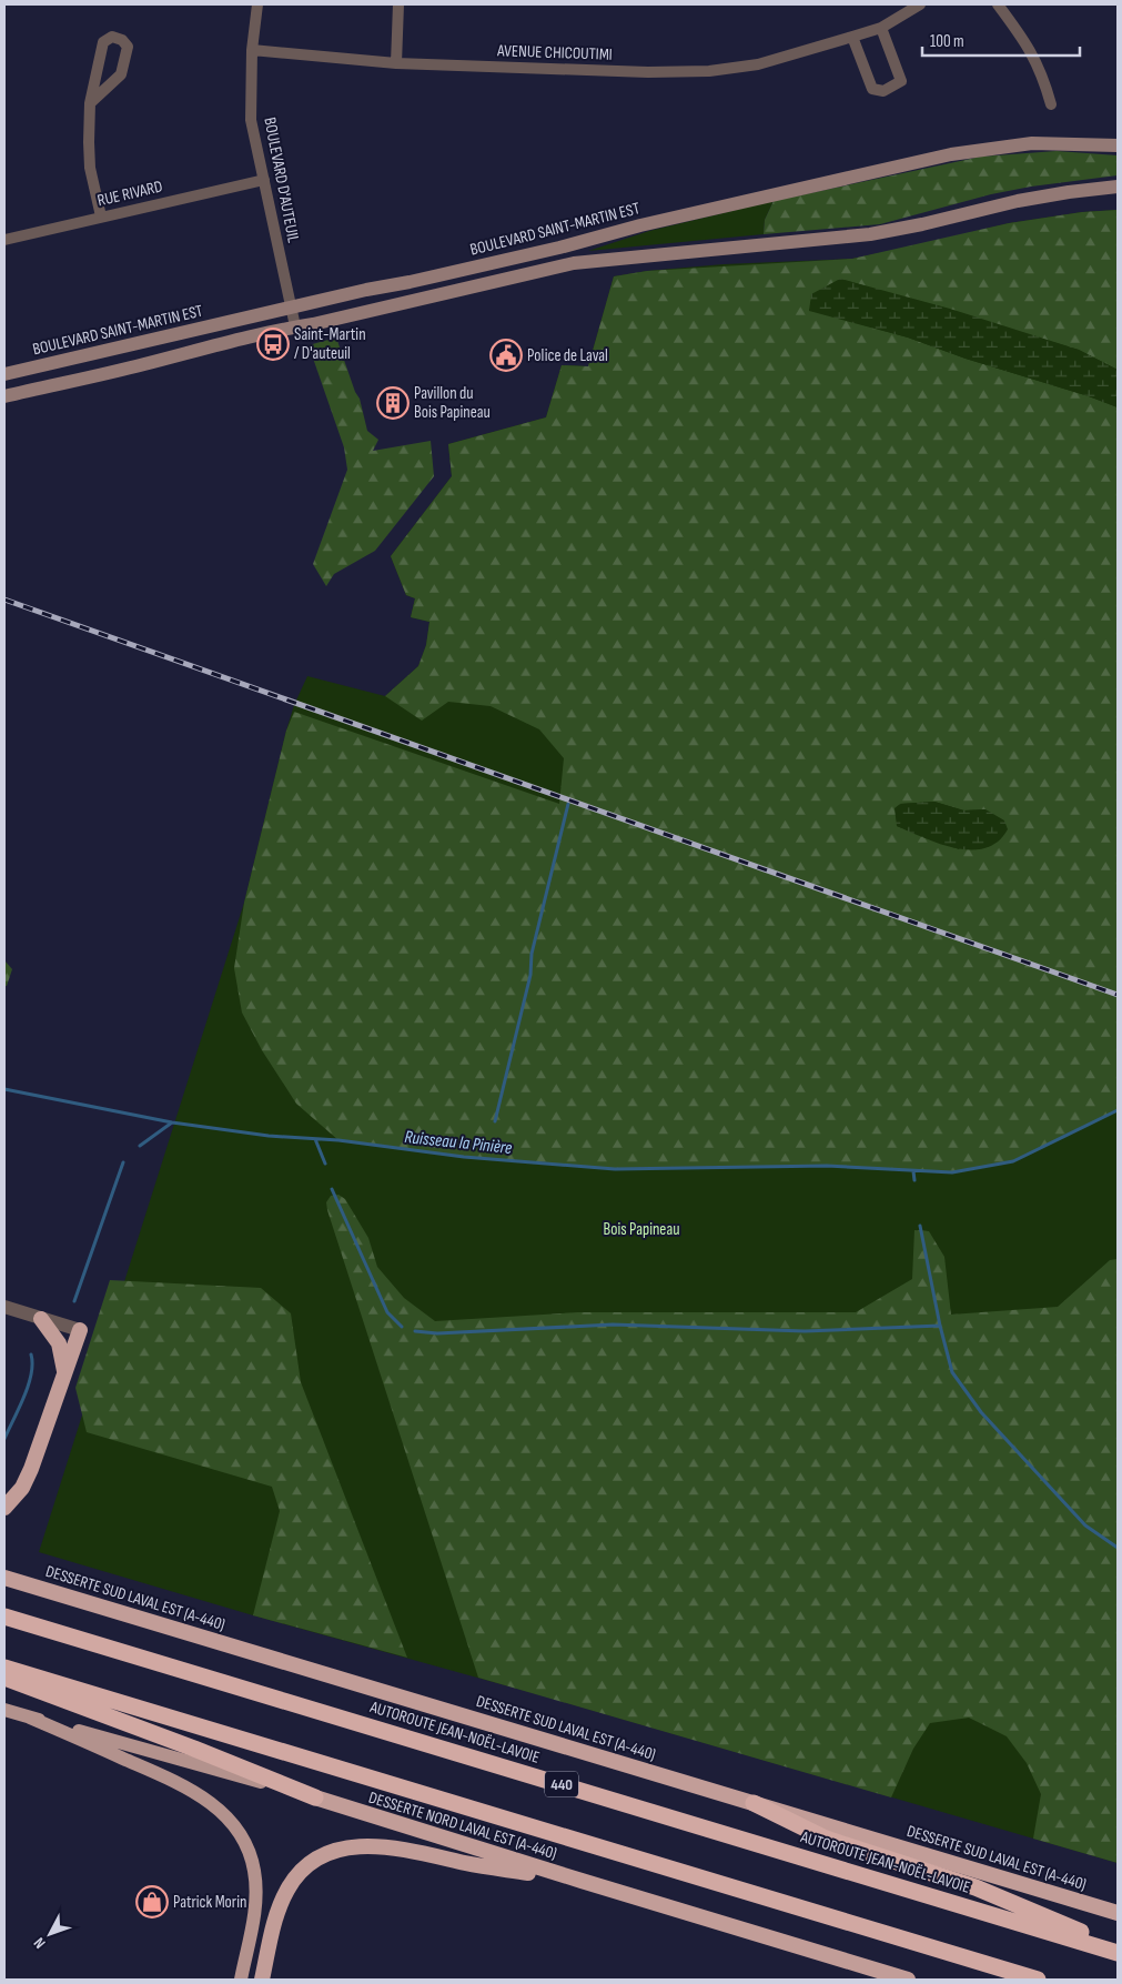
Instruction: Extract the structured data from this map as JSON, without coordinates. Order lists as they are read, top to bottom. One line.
{"streets":{"highway":["DESSERTE SUD LAVAL EST (A-440)","AUTOROUTE JEAN-NOËL-LAVOIE","440","DESSERTE NORD LAVAL EST (A-440)"],"main road":["BOULEVARD SAINT-MARTIN EST"],"street":["AVENUE CHICOUTIMI","BOULEVARD D'AUTEUIL","RUE RIVARD"]},"crossings":[["AVENUE CHICOUTIMI","BOULEVARD D'AUTEUIL"],["BOULEVARD D'AUTEUIL","RUE RIVARD"],["BOULEVARD D'AUTEUIL","BOULEVARD SAINT-MARTIN EST"]],"water":["Ruisseau la Pinière"],"parks":["Bois Papineau"],"places":{"bus stop":["Saint-Martin / D'auteuil"],"public building":["Police de Laval"],"building":["Pavillon du Bois Papineau"],"shop":["Patrick Morin"]},"scale_bar":"100 m","north":"bottom left"}
